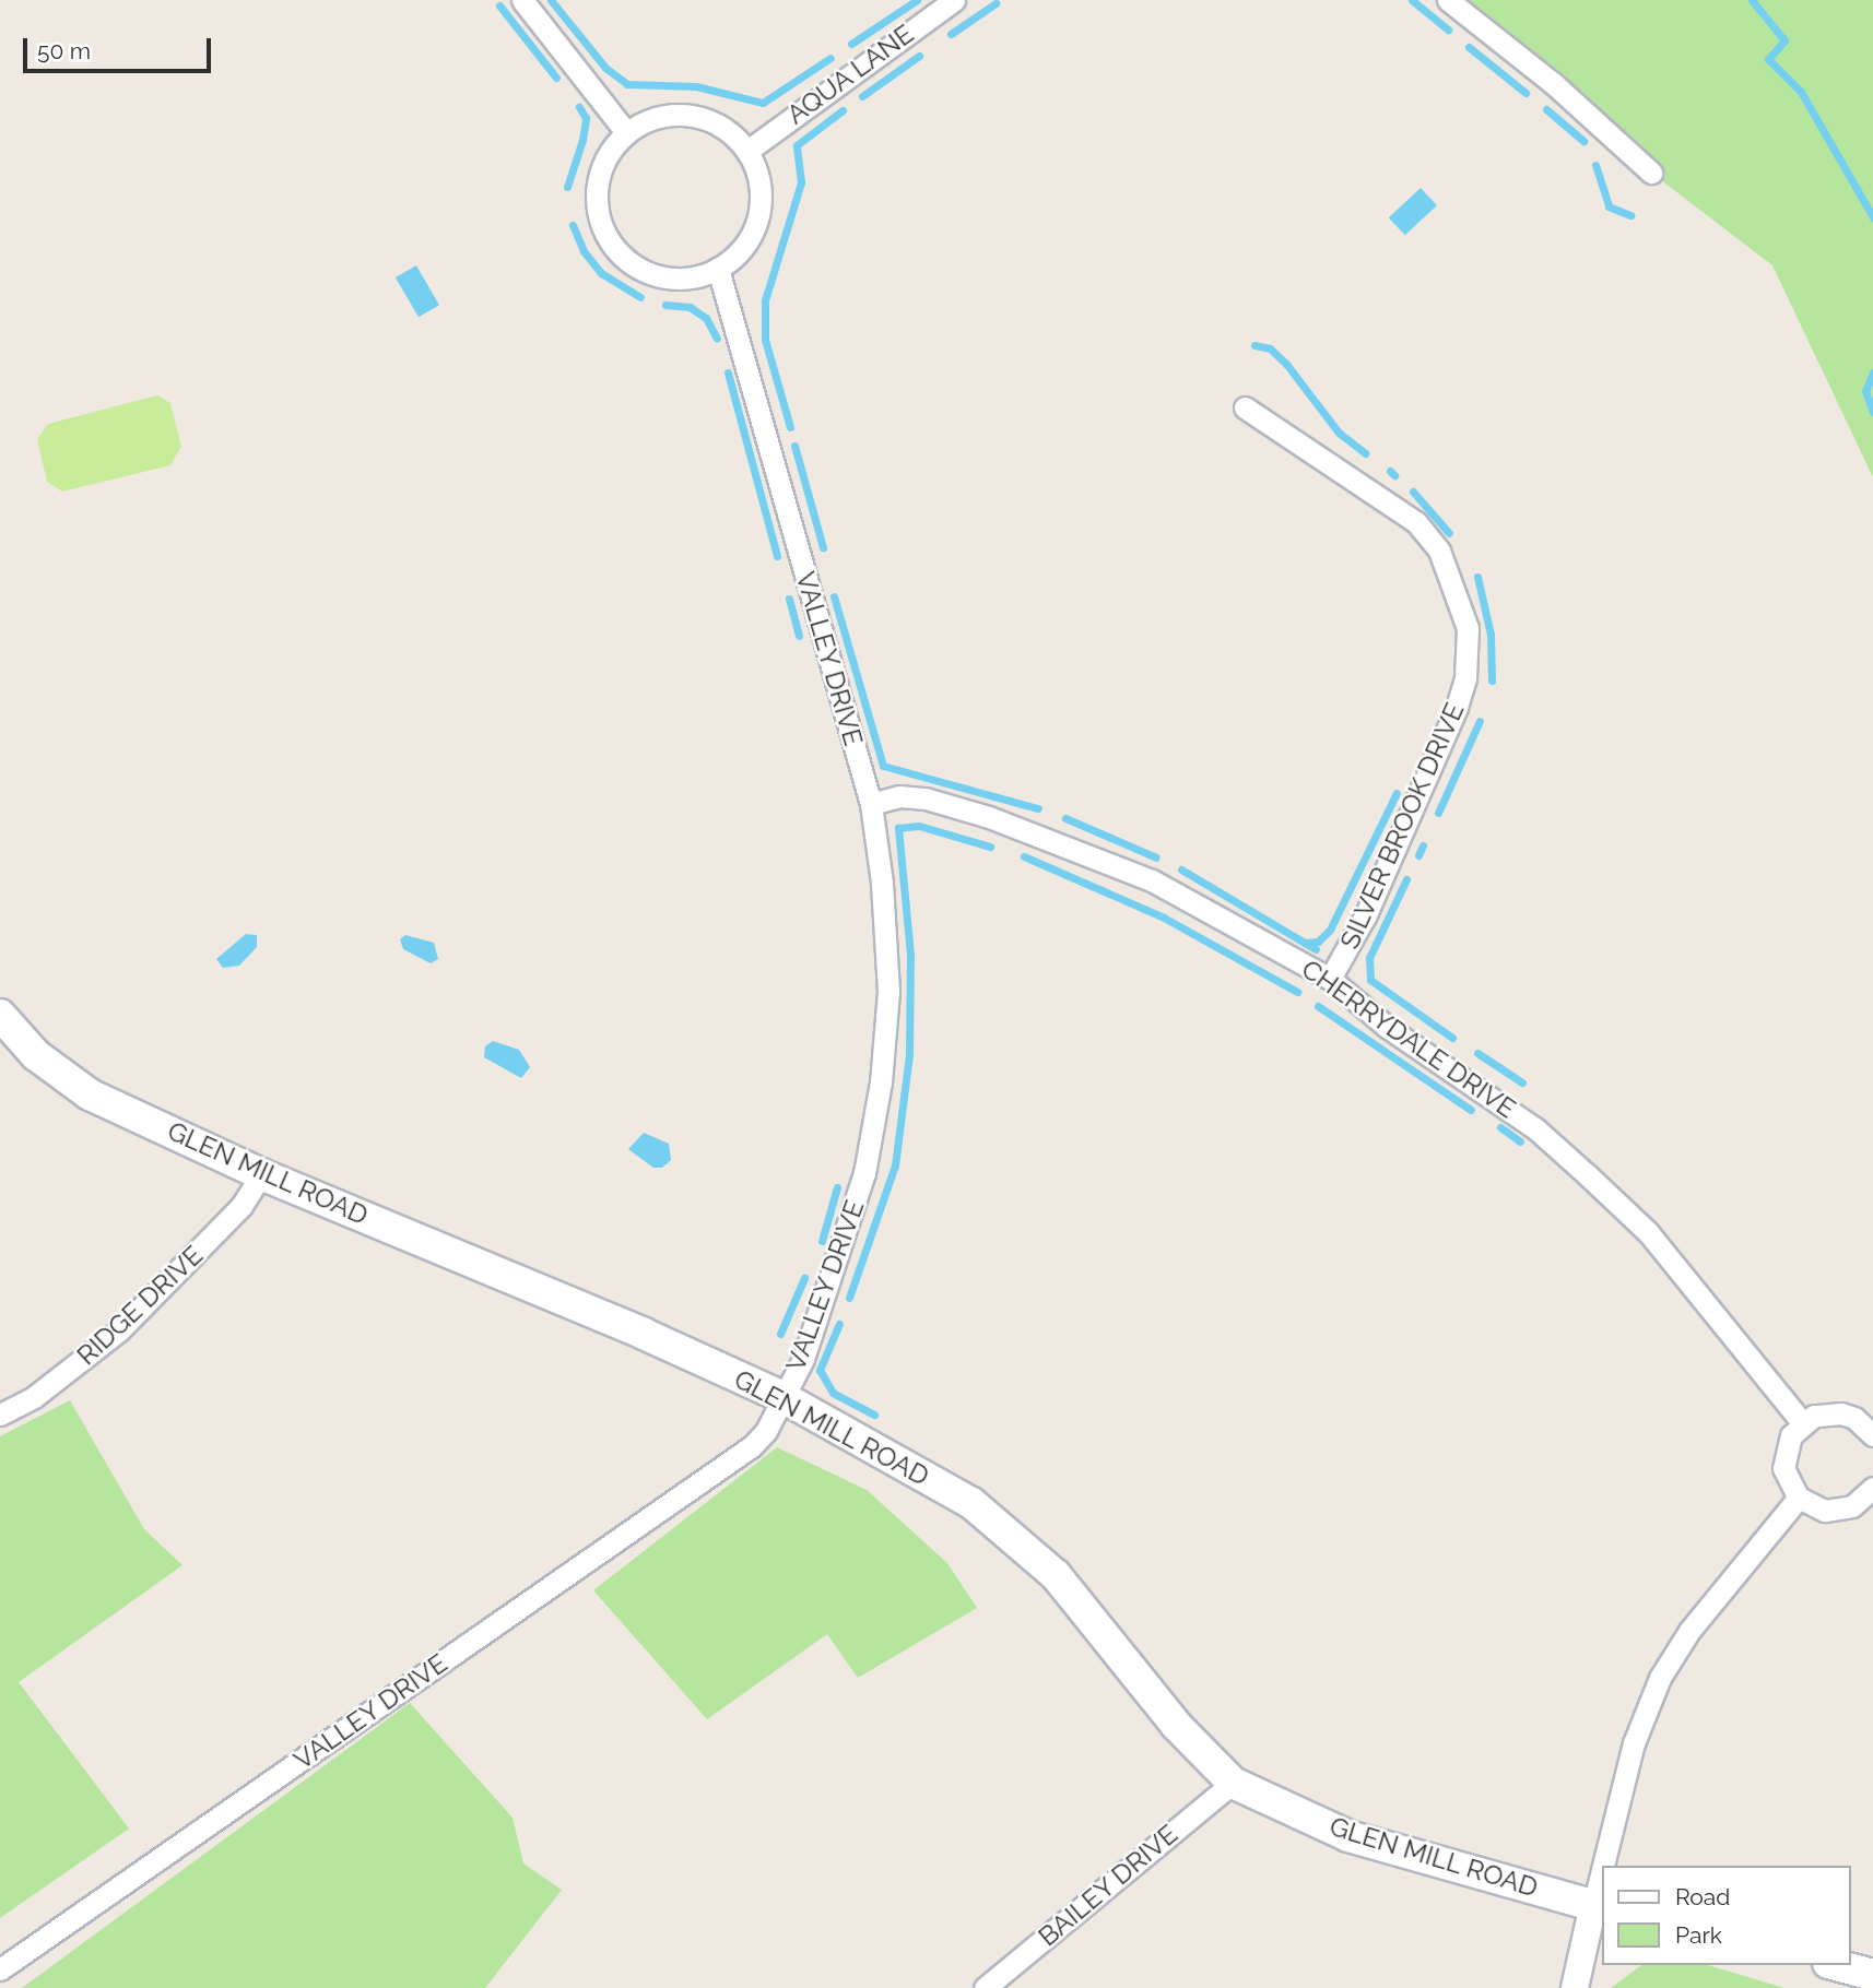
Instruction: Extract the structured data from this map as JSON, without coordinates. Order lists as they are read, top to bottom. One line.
{"streets":{"main road":["GLEN MILL ROAD"],"street":["AQUA LANE","VALLEY DRIVE","SILVER BROOK DRIVE","CHERRYDALE DRIVE","RIDGE DRIVE","BAILEY DRIVE"]},"crossings":[["AQUA LANE","VALLEY DRIVE"],["VALLEY DRIVE","CHERRYDALE DRIVE"],["VALLEY DRIVE","GLEN MILL ROAD"],["SILVER BROOK DRIVE","CHERRYDALE DRIVE"],["GLEN MILL ROAD","RIDGE DRIVE"],["GLEN MILL ROAD","BAILEY DRIVE"]],"legend":["Road","Park"],"scale_bar":"50 m"}
